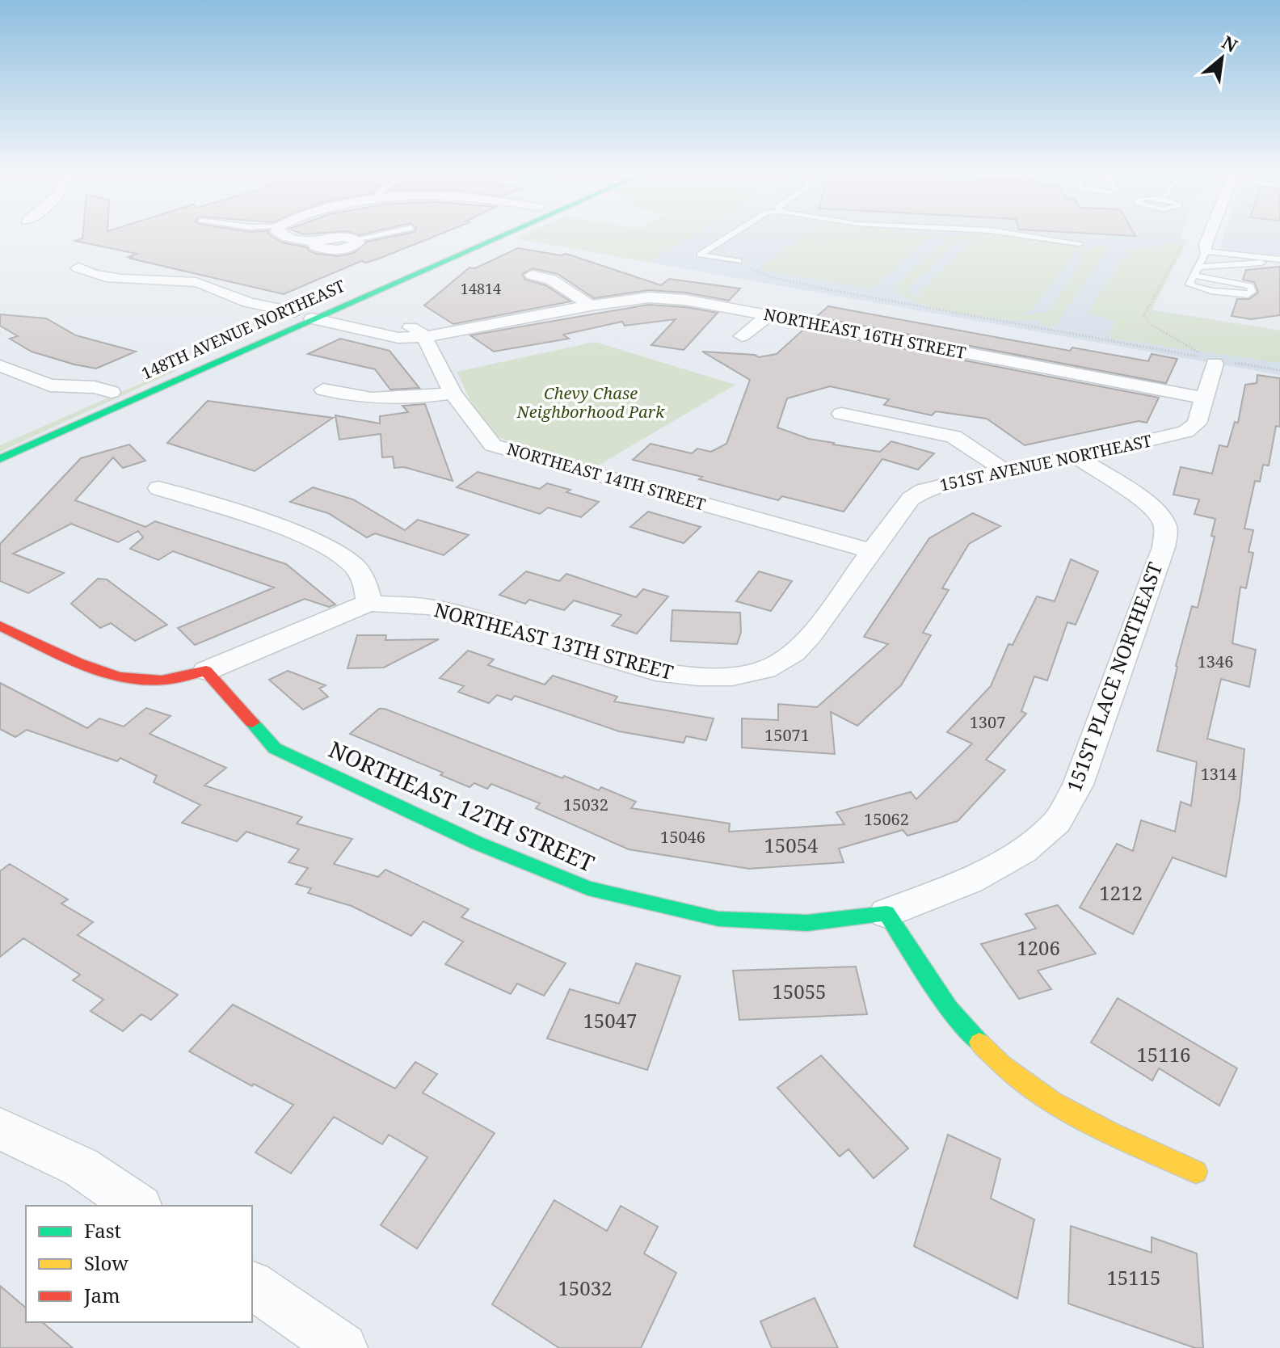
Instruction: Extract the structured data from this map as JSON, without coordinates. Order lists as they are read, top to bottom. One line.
{"streets":{"main road":["148TH AVENUE NORTHEAST","NORTHEAST 12TH STREET"],"street":["NORTHEAST 16TH STREET","151ST AVENUE NORTHEAST","NORTHEAST 14TH STREET","NORTHEAST 13TH STREET","151ST PLACE NORTHEAST"]},"crossings":[["148TH AVENUE NORTHEAST","NORTHEAST 16TH STREET"],["NORTHEAST 16TH STREET","151ST AVENUE NORTHEAST"],["NORTHEAST 16TH STREET","NORTHEAST 14TH STREET"],["151ST AVENUE NORTHEAST","NORTHEAST 14TH STREET"],["151ST AVENUE NORTHEAST","NORTHEAST 13TH STREET"],["151ST AVENUE NORTHEAST","151ST PLACE NORTHEAST"],["151ST PLACE NORTHEAST","NORTHEAST 12TH STREET"]],"parks":["Chevy Chase Neighborhood Park"],"house_numbers":["14814","1346","1307","15071","1314","15032","15062","15046","15054","1212","1206","15055","15047","15116","15115","15032"],"legend":["Fast","Slow","Jam"],"north":"top right"}
